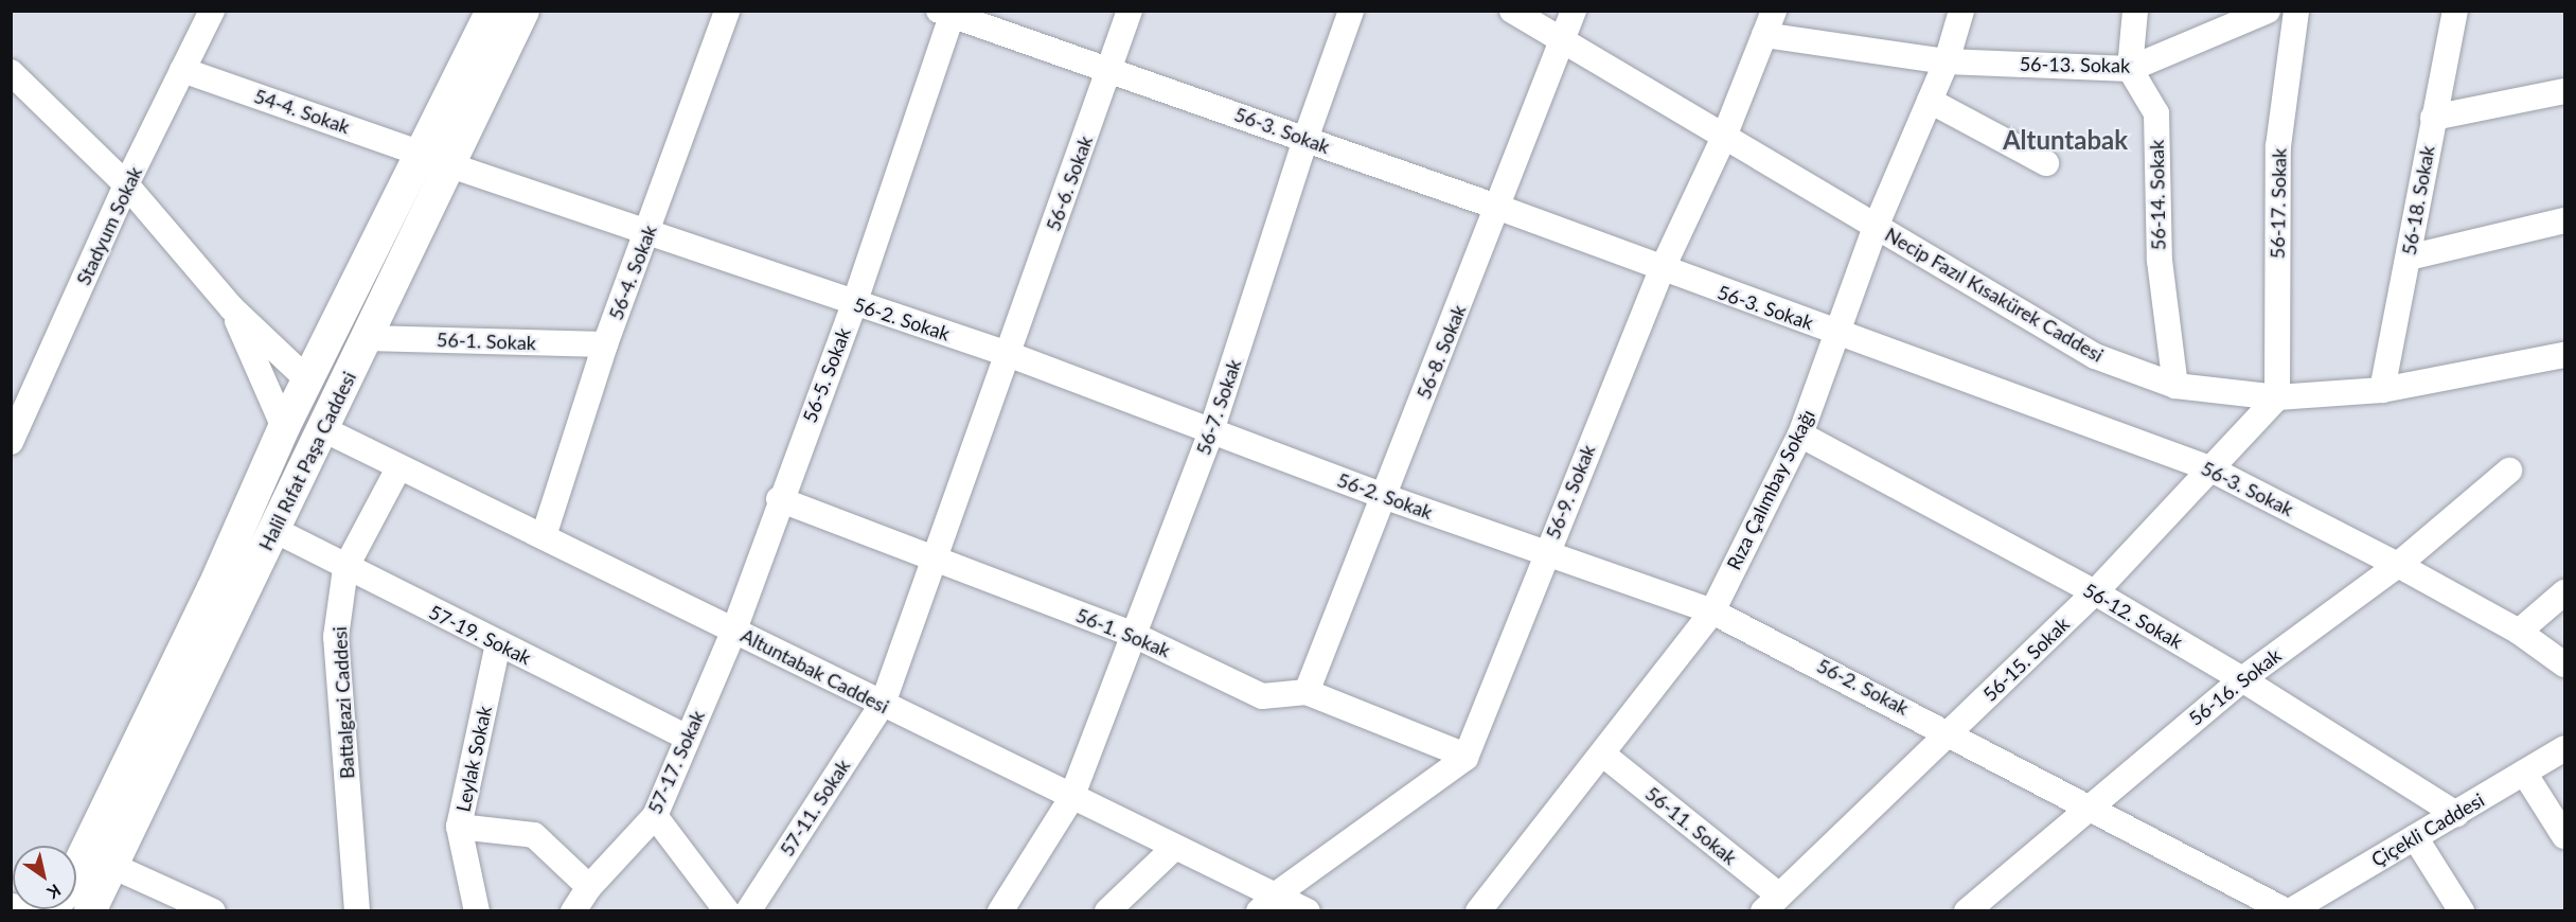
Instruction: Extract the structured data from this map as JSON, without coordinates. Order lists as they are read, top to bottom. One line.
{"streets":{"main road":["Halil Rıfat Paşa Caddesi"],"street":["56-13. Sokak","54-4. Sokak","56-3. Sokak","56-6. Sokak","56-14. Sokak","56-18. Sokak","56-17. Sokak","Stadyum Sokak","56-4. Sokak","Necip Fazıl Kısakürek Caddesi","56-2. Sokak","56-1. Sokak","56-8. Sokak","56-5. Sokak","56-7. Sokak","Rıza Çalımbay Sokağı","56-9. Sokak","56-12. Sokak","57-19. Sokak","56-15. Sokak","Altuntabak Caddesi","56-16. Sokak","Battalgazi Caddesi","Leylak Sokak","57-17. Sokak","57-11. Sokak","56-11. Sokak","Çiçekli Caddesi"]},"crossings":[["56-13. Sokak","56-14. Sokak"],["56-13. Sokak","Rıza Çalımbay Sokağı"],["56-13. Sokak","56-9. Sokak"],["54-4. Sokak","Stadyum Sokak"],["54-4. Sokak","56-2. Sokak"],["54-4. Sokak","Halil Rıfat Paşa Caddesi"],["56-3. Sokak","56-6. Sokak"],["56-3. Sokak","56-8. Sokak"],["56-3. Sokak","56-5. Sokak"],["56-3. Sokak","56-7. Sokak"],["56-3. Sokak","Rıza Çalımbay Sokağı"],["56-3. Sokak","56-9. Sokak"],["56-3. Sokak","56-15. Sokak"],["56-3. Sokak","56-16. Sokak"],["56-6. Sokak","56-2. Sokak"],["56-6. Sokak","56-1. Sokak"],["56-6. Sokak","57-11. Sokak"],["56-14. Sokak","Necip Fazıl Kısakürek Caddesi"],["56-18. Sokak","Necip Fazıl Kısakürek Caddesi"],["56-17. Sokak","Necip Fazıl Kısakürek Caddesi"],["56-17. Sokak","56-15. Sokak"],["56-4. Sokak","56-2. Sokak"],["56-4. Sokak","56-1. Sokak"],["56-4. Sokak","Altuntabak Caddesi"],["Necip Fazıl Kısakürek Caddesi","56-8. Sokak"],["Necip Fazıl Kısakürek Caddesi","Rıza Çalımbay Sokağı"],["Necip Fazıl Kısakürek Caddesi","56-9. Sokak"],["Necip Fazıl Kısakürek Caddesi","56-15. Sokak"],["56-2. Sokak","56-8. Sokak"],["56-2. Sokak","56-5. Sokak"],["56-2. Sokak","56-7. Sokak"],["56-2. Sokak","Halil Rıfat Paşa Caddesi"],["56-2. Sokak","Rıza Çalımbay Sokağı"],["56-2. Sokak","56-9. Sokak"],["56-2. Sokak","56-15. Sokak"],["56-2. Sokak","56-16. Sokak"],["56-2. Sokak","Çiçekli Caddesi"],["56-1. Sokak","56-8. Sokak"],["56-1. Sokak","56-5. Sokak"],["56-1. Sokak","56-7. Sokak"],["56-1. Sokak","Halil Rıfat Paşa Caddesi"],["56-1. Sokak","56-9. Sokak"],["56-1. Sokak","57-11. Sokak"],["56-5. Sokak","Altuntabak Caddesi"],["56-5. Sokak","57-17. Sokak"],["56-7. Sokak","Altuntabak Caddesi"],["Halil Rıfat Paşa Caddesi","57-19. Sokak"],["Halil Rıfat Paşa Caddesi","Altuntabak Caddesi"],["Rıza Çalımbay Sokağı","56-12. Sokak"],["Rıza Çalımbay Sokağı","56-11. Sokak"],["56-12. Sokak","56-15. Sokak"],["56-12. Sokak","56-16. Sokak"],["56-12. Sokak","Çiçekli Caddesi"],["57-19. Sokak","Battalgazi Caddesi"],["57-19. Sokak","Leylak Sokak"],["57-19. Sokak","57-17. Sokak"],["56-15. Sokak","56-11. Sokak"],["Altuntabak Caddesi","Battalgazi Caddesi"],["Altuntabak Caddesi","57-17. Sokak"],["Altuntabak Caddesi","57-11. Sokak"]],"districts":["Altuntabak"],"north":"bottom right"}
